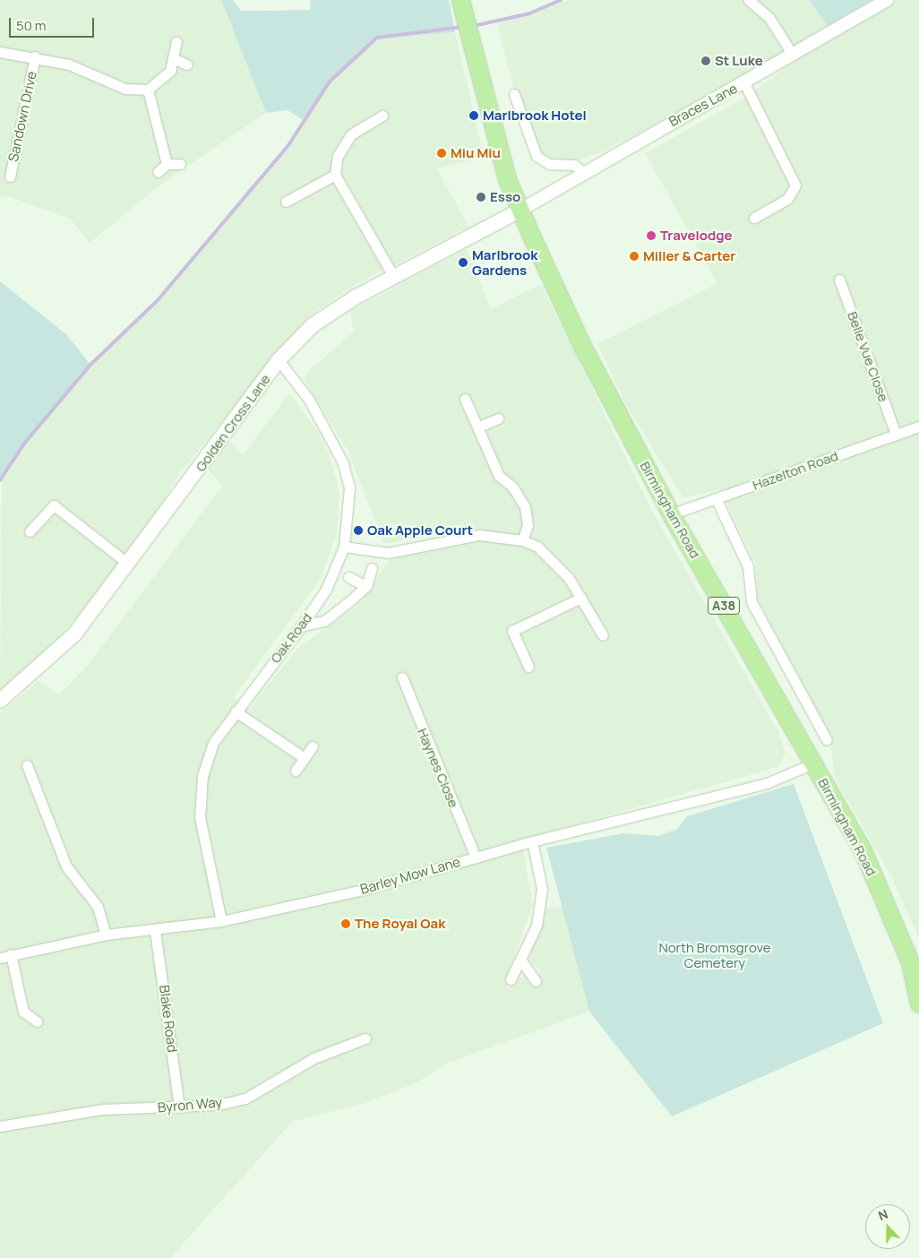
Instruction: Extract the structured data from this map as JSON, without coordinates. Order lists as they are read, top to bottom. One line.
{"streets":{"highway":["Birmingham Road","A38"],"main road":["Golden Cross Lane"],"street":["Braces Lane","Sandown Drive","Belle Vue Close","Hazelton Road","Oak Road","Haynes Close","Barley Mow Lane","Blake Road","Byron Way"]},"crossings":[["Braces Lane","Golden Cross Lane"],["Braces Lane","Birmingham Road"],["Belle Vue Close","Hazelton Road"],["Golden Cross Lane","Birmingham Road"],["Golden Cross Lane","Oak Road"],["Hazelton Road","Birmingham Road"],["Birmingham Road","Barley Mow Lane"],["Oak Road","Barley Mow Lane"],["Haynes Close","Barley Mow Lane"],["Barley Mow Lane","Blake Road"],["Blake Road","Byron Way"]],"parks":["North Bromsgrove Cemetery"],"places":["St Luke","Marlbrook Hotel","Miu Miu","Esso","Travelodge","Miller & Carter","Marlbrook Gardens","Oak Apple Court","The Royal Oak"],"scale_bar":"50 m","north":"top"}
